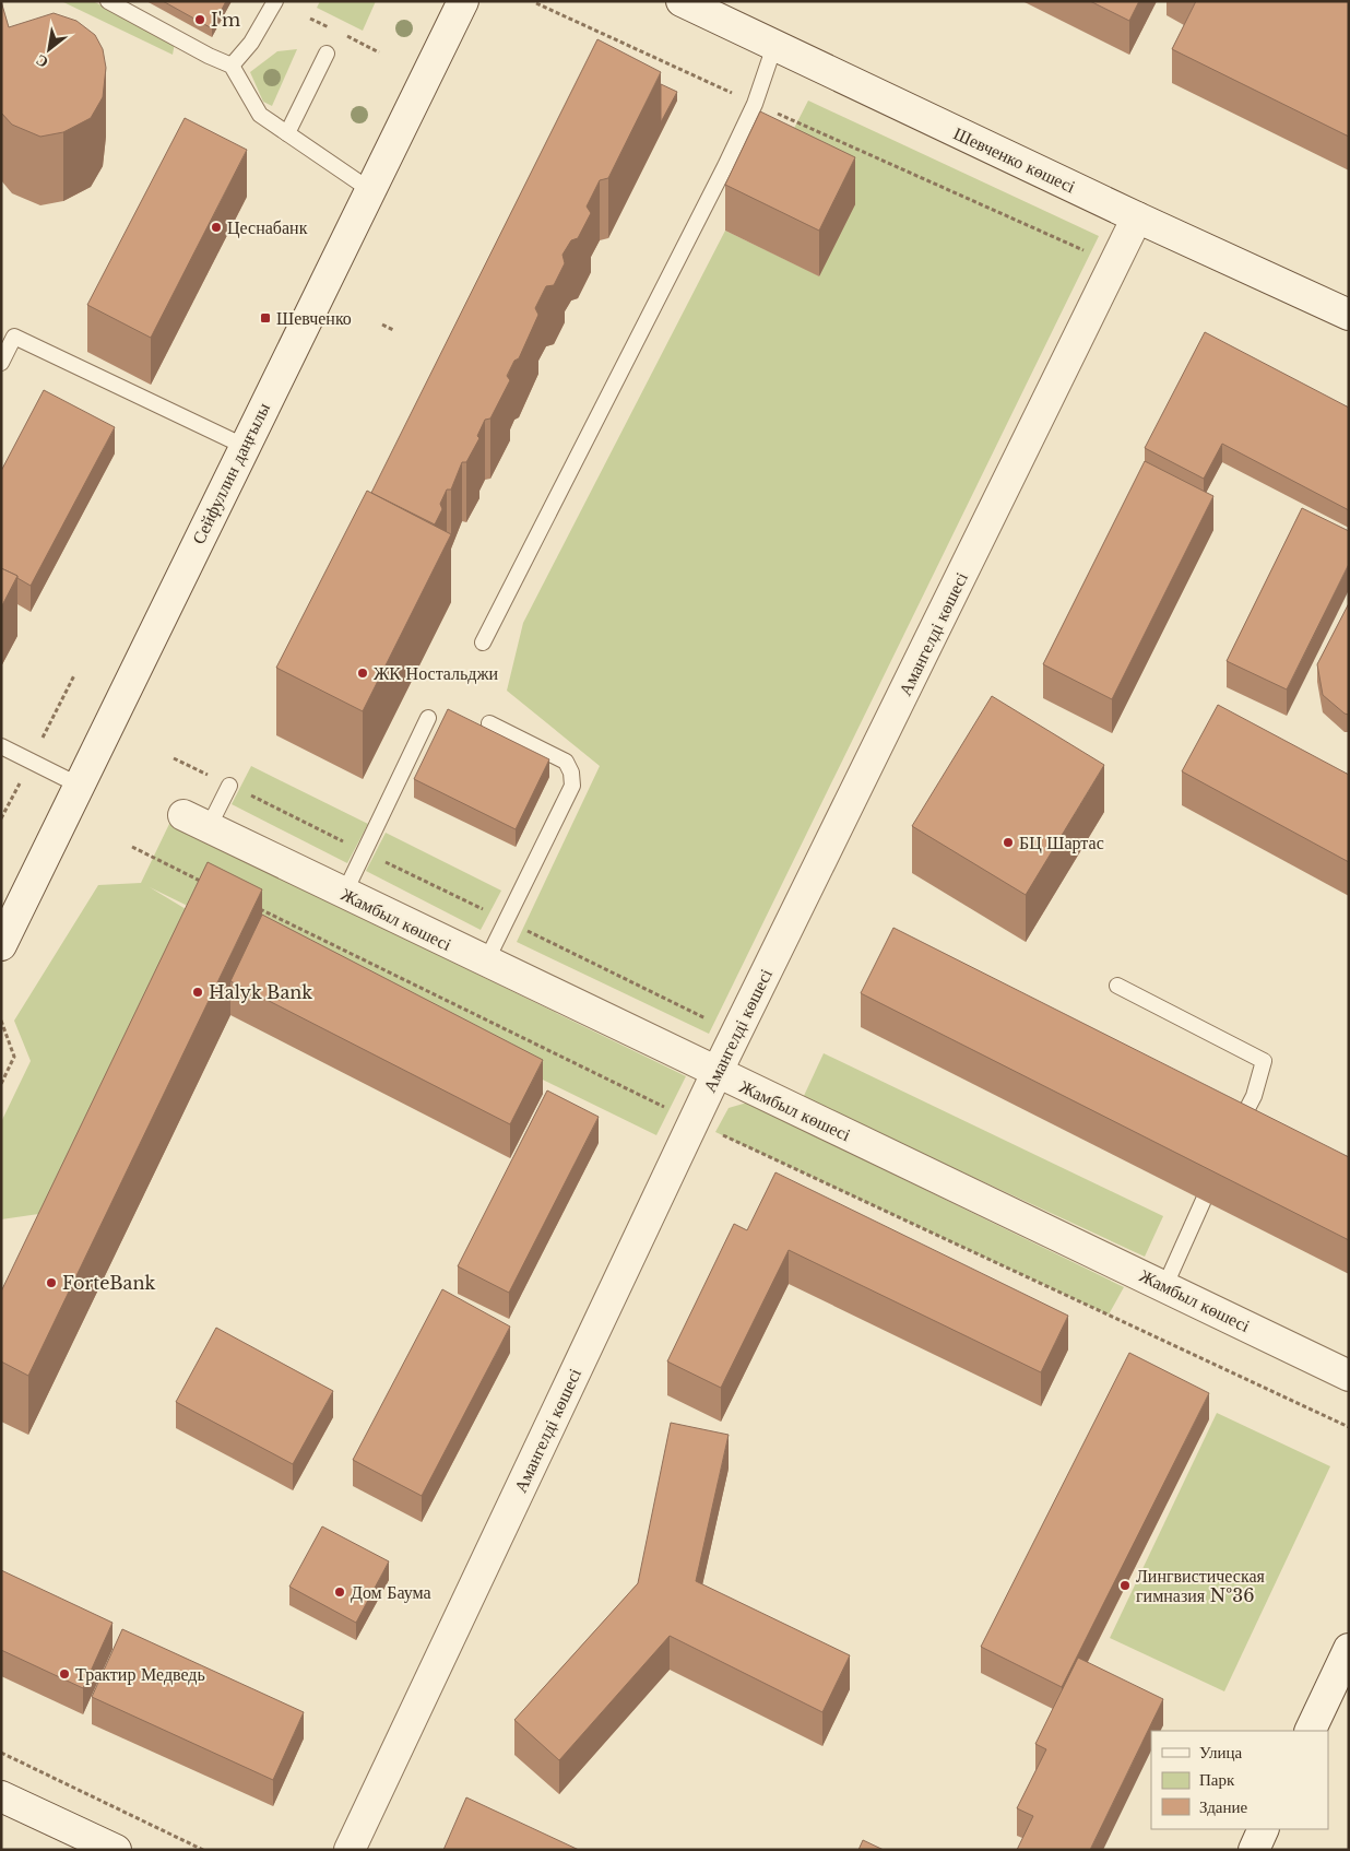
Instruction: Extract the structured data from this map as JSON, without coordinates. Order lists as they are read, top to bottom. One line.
{"streets":{"street":["Шевченко көшесі","Сейфуллин даңғылы","Амангелді көшесі","Жамбыл көшесі"]},"crossings":[["Шевченко көшесі","Амангелді көшесі"],["Амангелді көшесі","Жамбыл көшесі"]],"places":{"other":["I'm","Цеснабанк","ЖК Ностальджи","БЦ Шартас","Halyk Bank","ForteBank","Лингвистическая гимназия №36","Дом Баума","Трактир Медведь"],"transit":["Шевченко"]},"legend":["Улица","Парк","Здание"],"north":"bottom left"}
